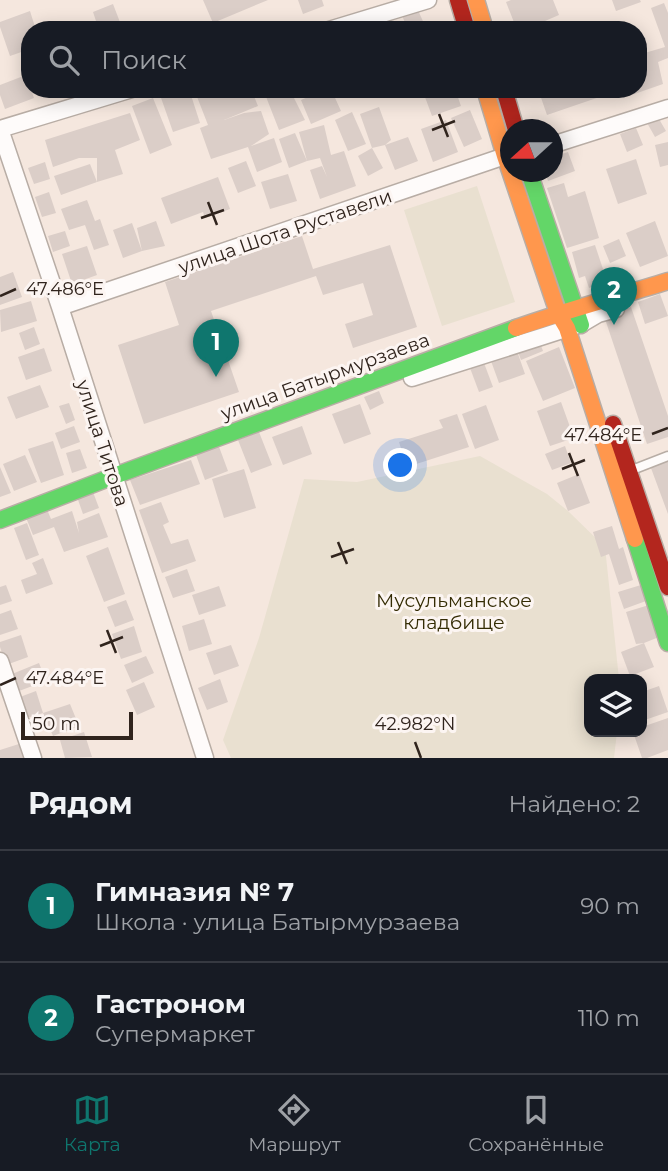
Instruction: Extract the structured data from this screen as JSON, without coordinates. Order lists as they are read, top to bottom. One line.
{"streets":{"main road":["улица Батырмурзаева"],"street":["улица Шота Руставели","улица Титова"]},"crossings":[["улица Шота Руставели","улица Титова"],["улица Батырмурзаева","улица Титова"]],"parks":["Мусульманское кладбище"],"scale_bar":"50 m","north":"left","page":{"search":"Поиск","pins":["2","1"],"scale":"50 m","heading":["Рядом","Найдено: 2"],"list":[{"mark":"1","name":"Гимназия № 7","note":"Школа · улица Батырмурзаева","value":"90 m"},{"mark":"2","name":"Гастроном","note":"Супермаркет","value":"110 m"}],"nav":["Карта","Маршрут","Сохранённые"]},"coordinates":["47.486°E","47.484°E","42.982°N"]}
